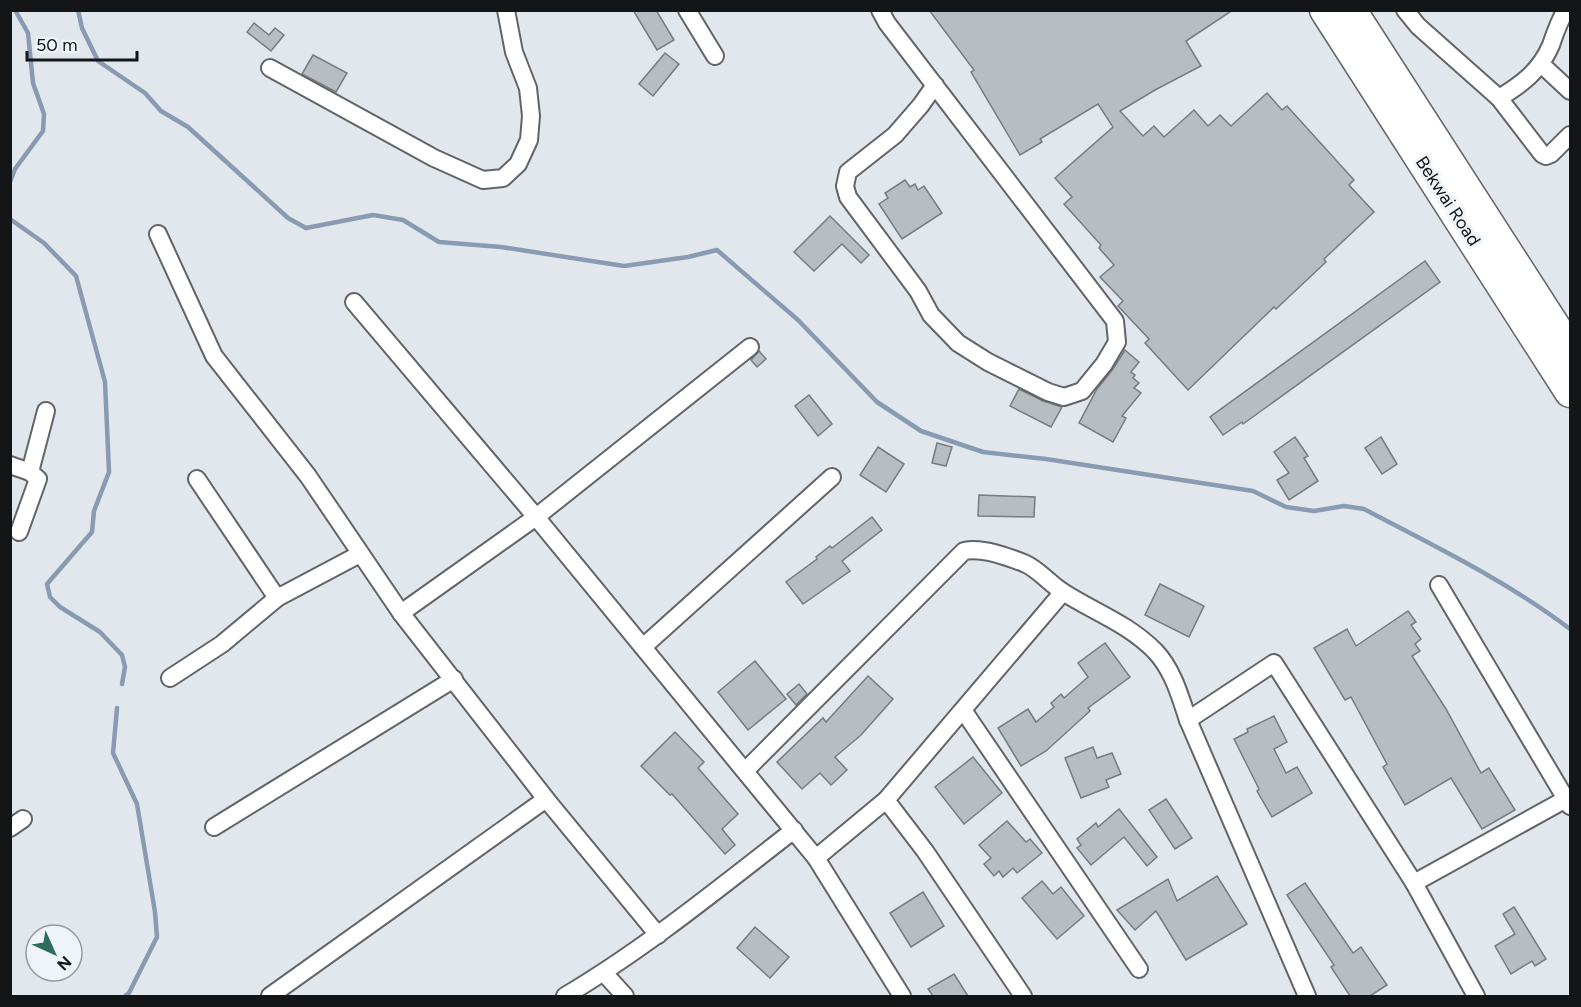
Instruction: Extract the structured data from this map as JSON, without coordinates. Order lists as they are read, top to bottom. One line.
{"streets":{"highway":["Bekwai Road"]},"scale_bar":"50 m","north":"bottom right"}
